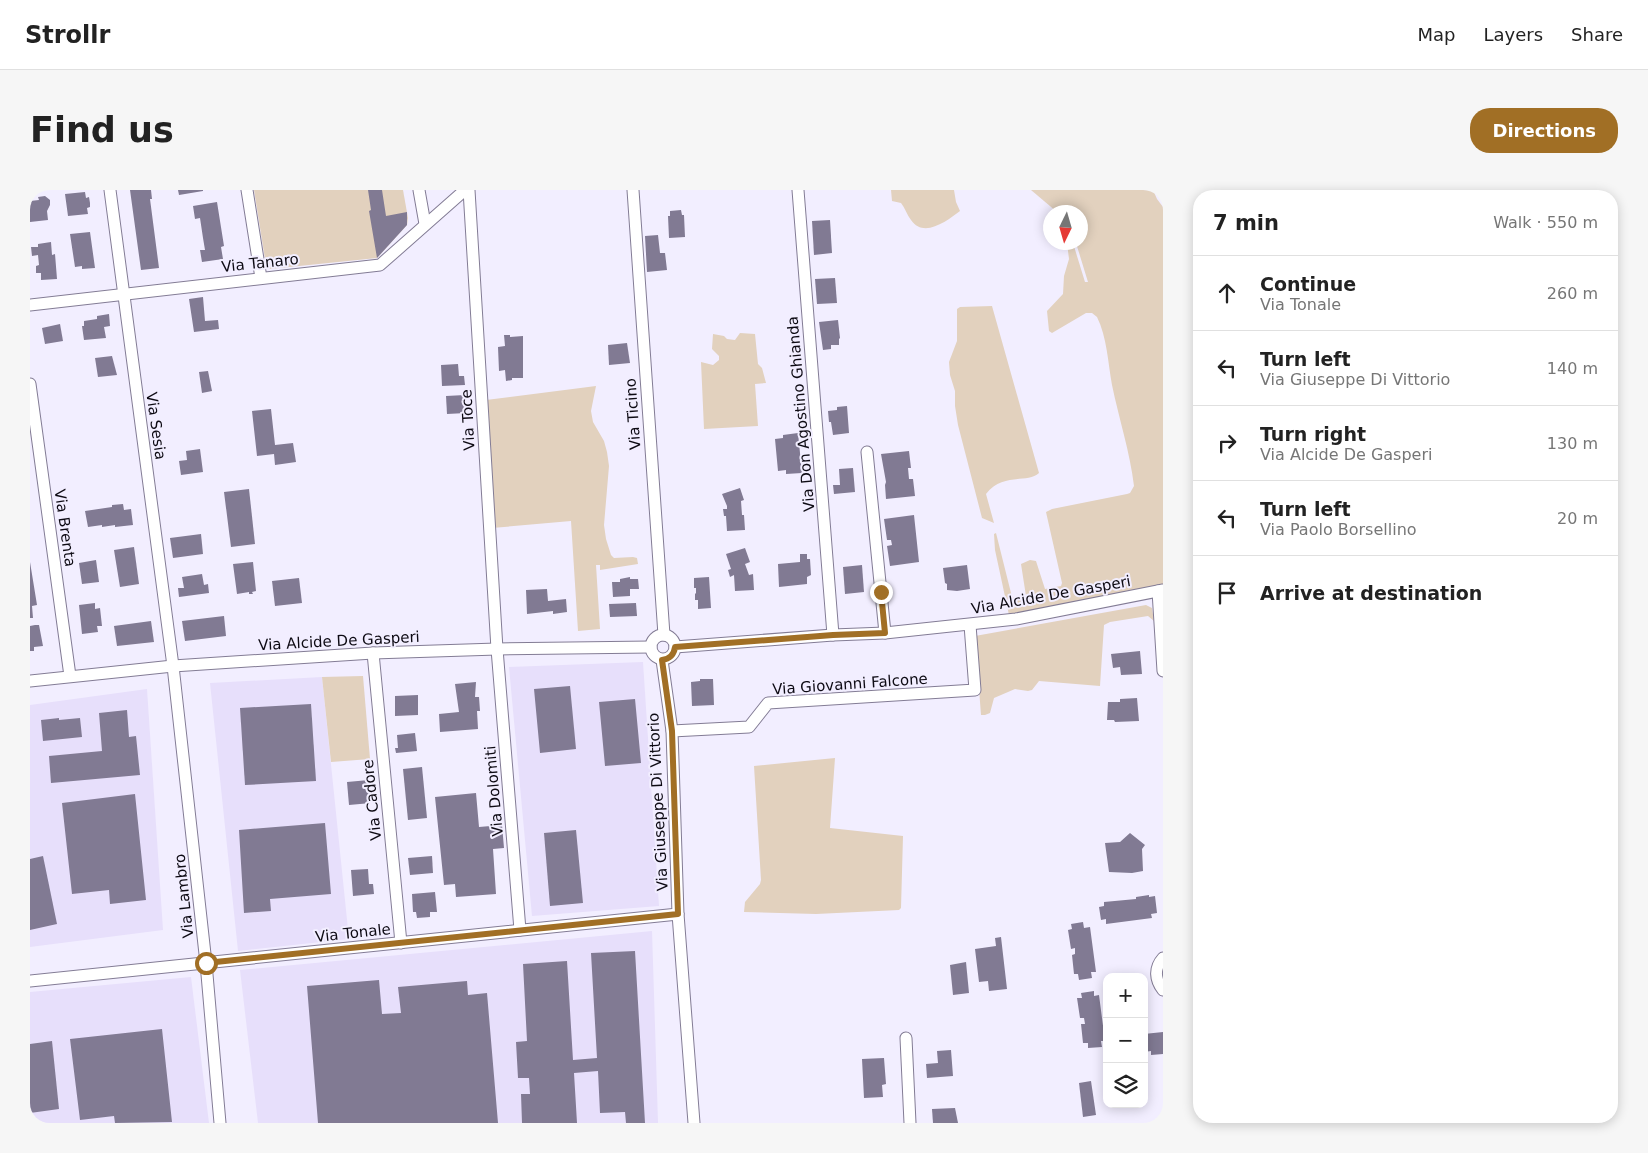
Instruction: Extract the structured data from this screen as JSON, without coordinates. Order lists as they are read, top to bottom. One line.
{"streets":{"street":["Via Tanaro","Via Ticino","Via Don Agostino Ghianda","Via Toce","Via Sesia","Via Brenta","Via Alcide De Gasperi","Via Giovanni Falcone","Via Dolomiti","Via Cadore","Via Giuseppe Di Vittorio","Via Lambro","Via Tonale"]},"crossings":[["Via Tanaro","Via Toce"],["Via Tanaro","Via Sesia"],["Via Ticino","Via Alcide De Gasperi"],["Via Ticino","Via Giuseppe Di Vittorio"],["Via Don Agostino Ghianda","Via Alcide De Gasperi"],["Via Toce","Via Alcide De Gasperi"],["Via Toce","Via Dolomiti"],["Via Sesia","Via Alcide De Gasperi"],["Via Sesia","Via Lambro"],["Via Brenta","Via Alcide De Gasperi"],["Via Alcide De Gasperi","Via Giovanni Falcone"],["Via Alcide De Gasperi","Via Dolomiti"],["Via Alcide De Gasperi","Via Cadore"],["Via Alcide De Gasperi","Via Giuseppe Di Vittorio"],["Via Alcide De Gasperi","Via Lambro"],["Via Giovanni Falcone","Via Giuseppe Di Vittorio"],["Via Dolomiti","Via Tonale"],["Via Cadore","Via Tonale"],["Via Giuseppe Di Vittorio","Via Tonale"],["Via Lambro","Via Tonale"]],"north":"bottom","page":{"header":"Strollr","nav":["Map","Layers","Share"],"buttons":"Directions","title":"Find us","heading":["7 min","Walk · 550 m"],"list":[["Continue","Via Tonale","260 m"],["Turn left","Via Giuseppe Di Vittorio","140 m"],["Turn right","Via Alcide De Gasperi","130 m"],["Turn left","Via Paolo Borsellino","20 m"],"Arrive at destination"],"map_buttons":["+","−"]}}
